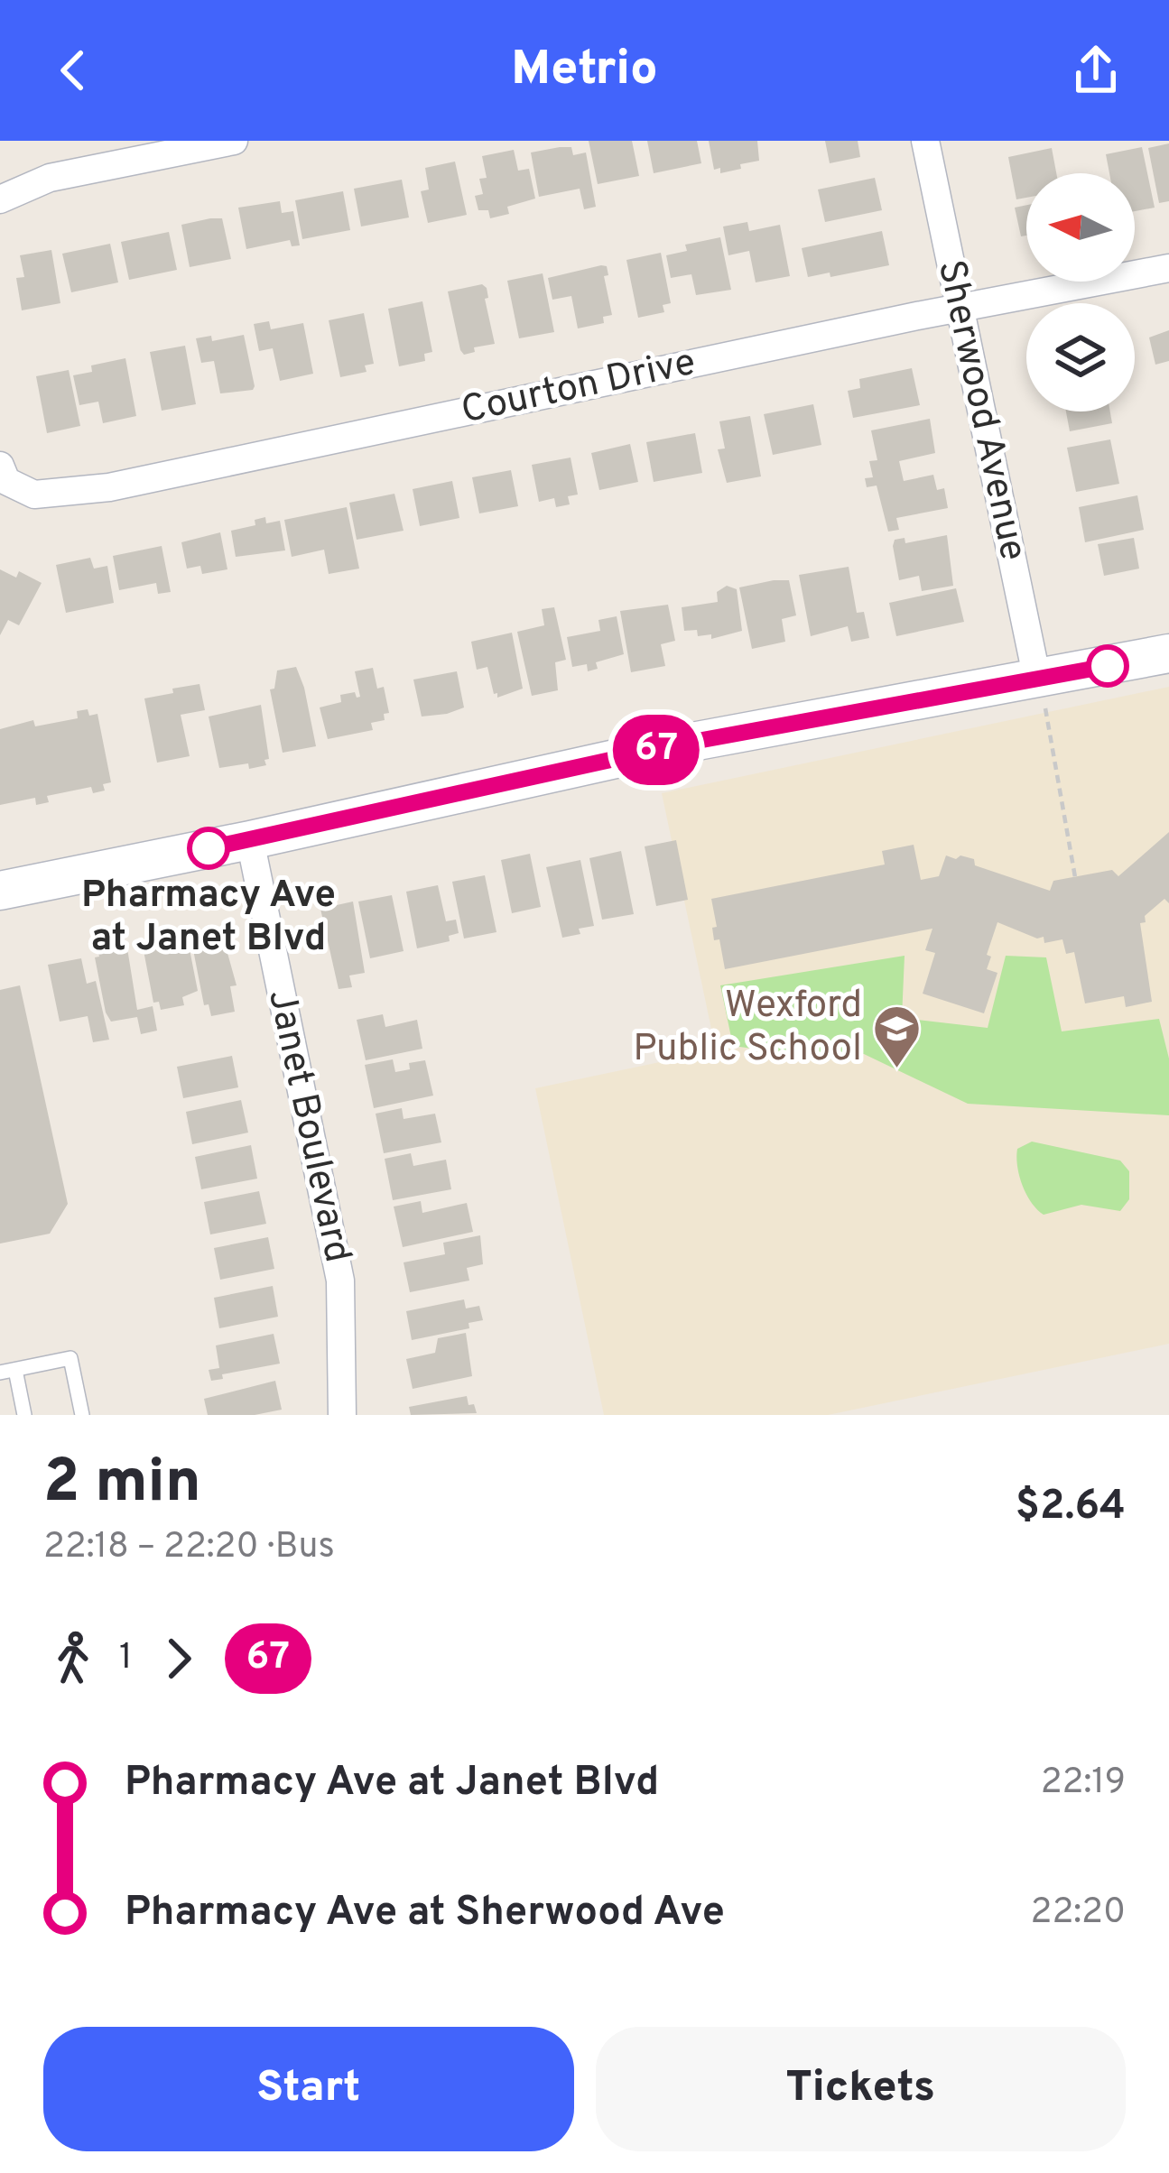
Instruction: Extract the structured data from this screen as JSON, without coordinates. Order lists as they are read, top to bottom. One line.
{"streets":{"street":["Courton Drive","Sherwood Avenue","Janet Boulevard"]},"crossings":[["Courton Drive","Sherwood Avenue"]],"places":{"other":["Pharmacy Ave at Janet Blvd"],"school or university":["Wexford Public School"]},"lines":["bus line 67"],"north":"left","page":{"header":"Metrio","on_map":"67","heading":["2 min","22:18 – 22:20 · Bus","$2.64"],"legs":["1","67"],"list":[{"name":"Pharmacy Ave at Janet Blvd","value":"22:19"},{"name":"Pharmacy Ave at Sherwood Ave","value":"22:20"}],"buttons":["Start","Tickets"]}}
